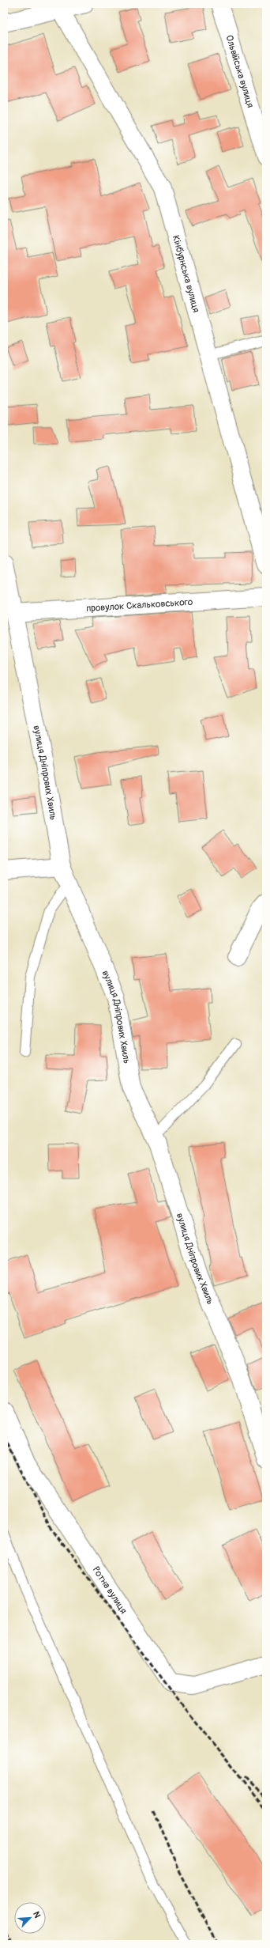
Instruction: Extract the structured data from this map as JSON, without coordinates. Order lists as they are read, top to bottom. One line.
{"streets":{"street":["Ольвійська вулиця","Кінбурнська вулиця","провулок Скальковського","вулиця Дніпрових Хвиль","Ротна вулиця"]},"crossings":[["провулок Скальковського","вулиця Дніпрових Хвиль"]],"north":"top right"}
